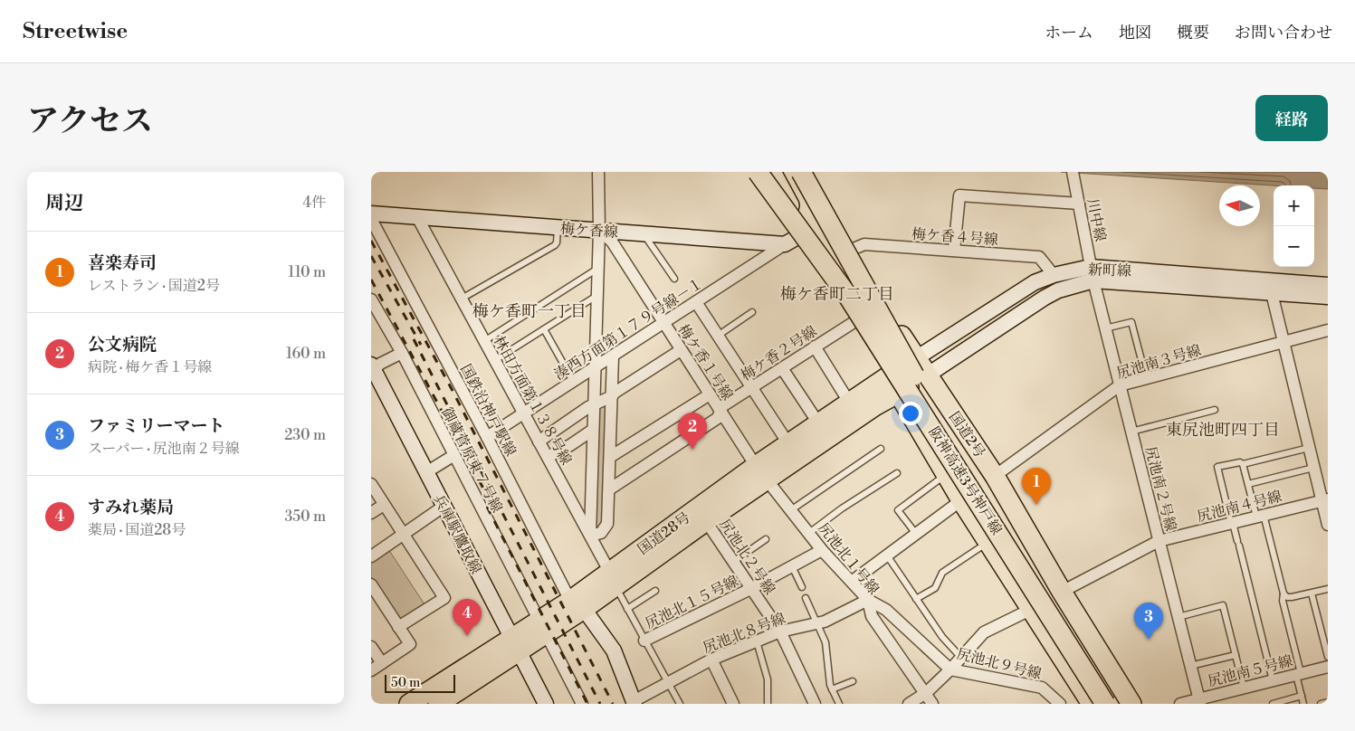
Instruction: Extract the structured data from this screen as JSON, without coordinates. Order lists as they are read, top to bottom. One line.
{"streets":{"highway":["国道2号","阪神高速3号神戸線","国道28号"],"street":["川中線","梅ケ香線","梅ケ香４号線","新町線","湊西方面第１７９号線－１","梅ケ香２号線","尻池南３号線","梅ケ香１号線","林田方面第１３８号線","国鉄沿神戸駅線","御蔵菅原東７号線","尻池南２号線","尻池南４号線","兵庫駅鷹取線","尻池北２号線","尻池北１号線","尻池北１５号線","尻池北８号線","尻池北９号線","尻池南５号線"]},"crossings":[["川中線","新町線"],["川中線","尻池南２号線"],["梅ケ香線","湊西方面第１７９号線－１"],["梅ケ香線","梅ケ香１号線"],["梅ケ香線","林田方面第１３８号線"],["梅ケ香４号線","新町線"],["梅ケ香４号線","国道2号"],["新町線","国道2号"],["新町線","尻池南２号線"],["新町線","国道28号"],["湊西方面第１７９号線－１","梅ケ香１号線"],["湊西方面第１７９号線－１","林田方面第１３８号線"],["湊西方面第１７９号線－１","国鉄沿神戸駅線"],["梅ケ香２号線","梅ケ香１号線"],["尻池南３号線","国道2号"],["尻池南３号線","尻池南２号線"],["梅ケ香１号線","国道28号"],["梅ケ香１号線","尻池北１号線"],["林田方面第１３８号線","国道28号"],["国鉄沿神戸駅線","国道28号"],["国道2号","尻池南４号線"],["国道2号","国道28号"],["御蔵菅原東７号線","国道28号"],["尻池南２号線","尻池南４号線"],["尻池南２号線","尻池南５号線"],["国道28号","兵庫駅鷹取線"],["国道28号","尻池北２号線"],["国道28号","尻池北１号線"],["尻池北２号線","尻池北１５号線"],["尻池北２号線","尻池北８号線"],["尻池北１号線","尻池北１５号線"],["尻池北１号線","尻池北８号線"],["尻池北１号線","尻池北９号線"],["尻池北８号線","尻池北９号線"]],"districts":["梅ケ香町二丁目","梅ケ香町一丁目","東尻池町四丁目"],"scale_bar":"50 m","north":"left","page":{"header":"Streetwise","nav":["ホーム","地図","概要","お問い合わせ"],"title":"アクセス","buttons":"経路","heading":["周辺","4件"],"map_buttons":["+","−"],"list":[{"mark":"1","name":"喜楽寿司","note":"レストラン · 国道2号","value":"110 m"},{"mark":"2","name":"公文病院","note":"病院 · 梅ケ香１号線","value":"160 m"},{"mark":"3","name":"ファミリーマート","note":"スーパー · 尻池南２号線","value":"230 m"},{"mark":"4","name":"すみれ薬局","note":"薬局 · 国道28号","value":"350 m"}],"pins":["2","1","4","3"],"scale":"50 m"}}
